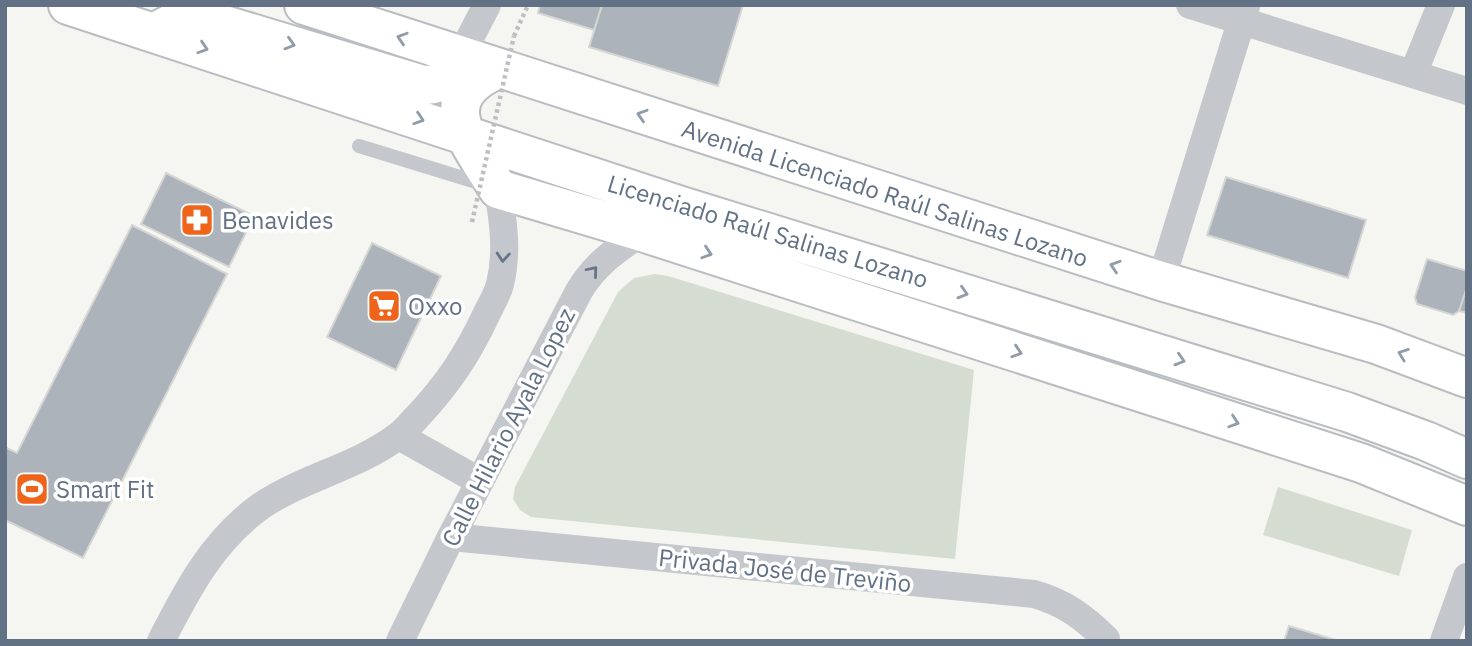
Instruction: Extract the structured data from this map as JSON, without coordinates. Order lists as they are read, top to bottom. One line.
{"streets":{"main road":["Avenida Licenciado Raúl Salinas Lozano","Licenciado Raúl Salinas Lozano"],"street":["Calle Hilario Ayala Lopez","Privada José de Treviño"]},"crossings":[["Calle Hilario Ayala Lopez","Privada José de Treviño"]],"places":{"pharmacy":["Benavides"],"supermarket":["Oxxo"],"sports":["Smart Fit"]}}
